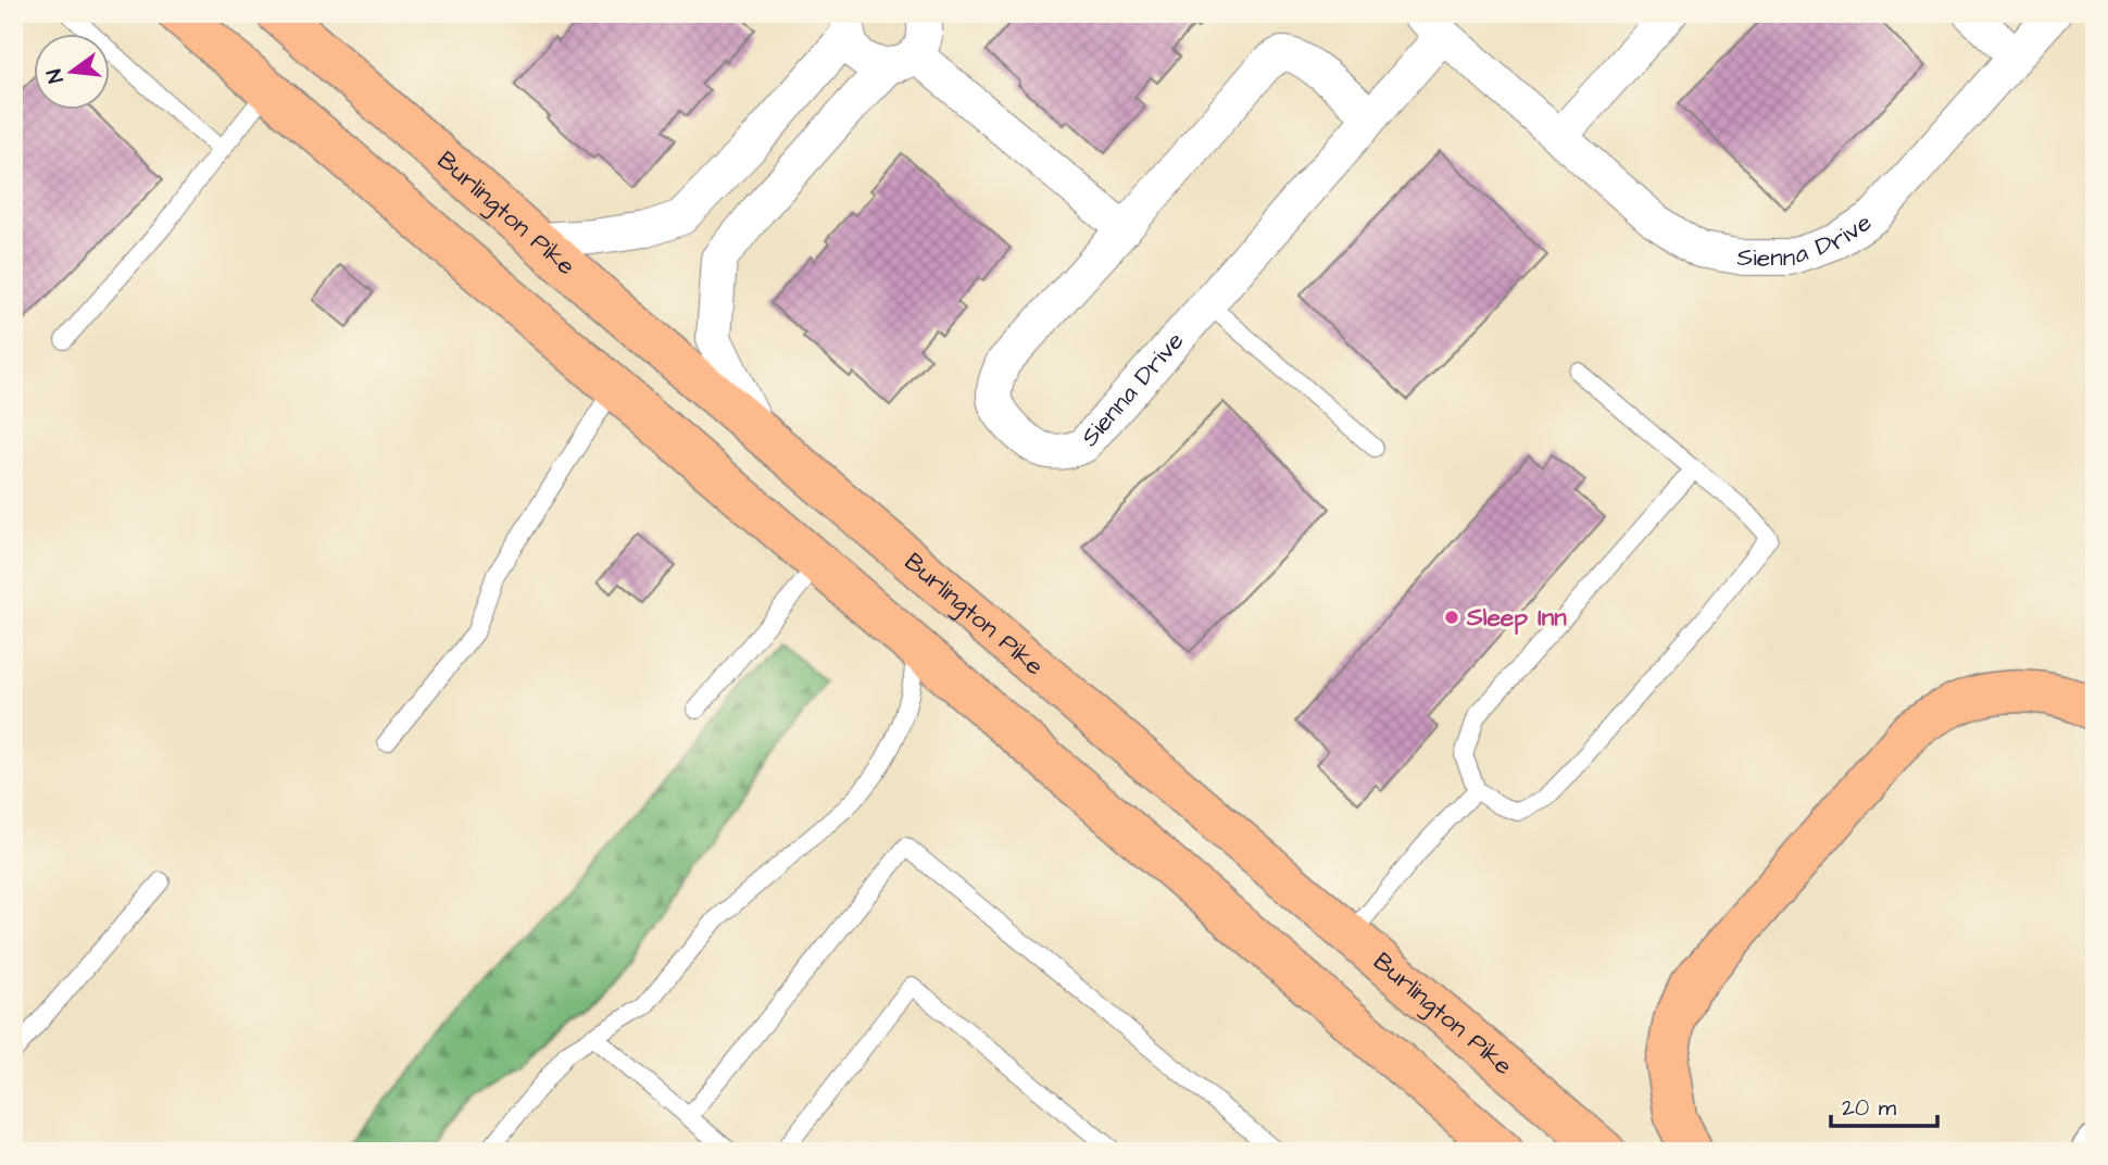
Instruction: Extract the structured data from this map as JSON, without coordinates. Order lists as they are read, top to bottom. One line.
{"streets":{"highway":["Burlington Pike"],"street":["Sienna Drive"]},"places":["Sleep Inn"],"scale_bar":"20 m","north":"left"}
